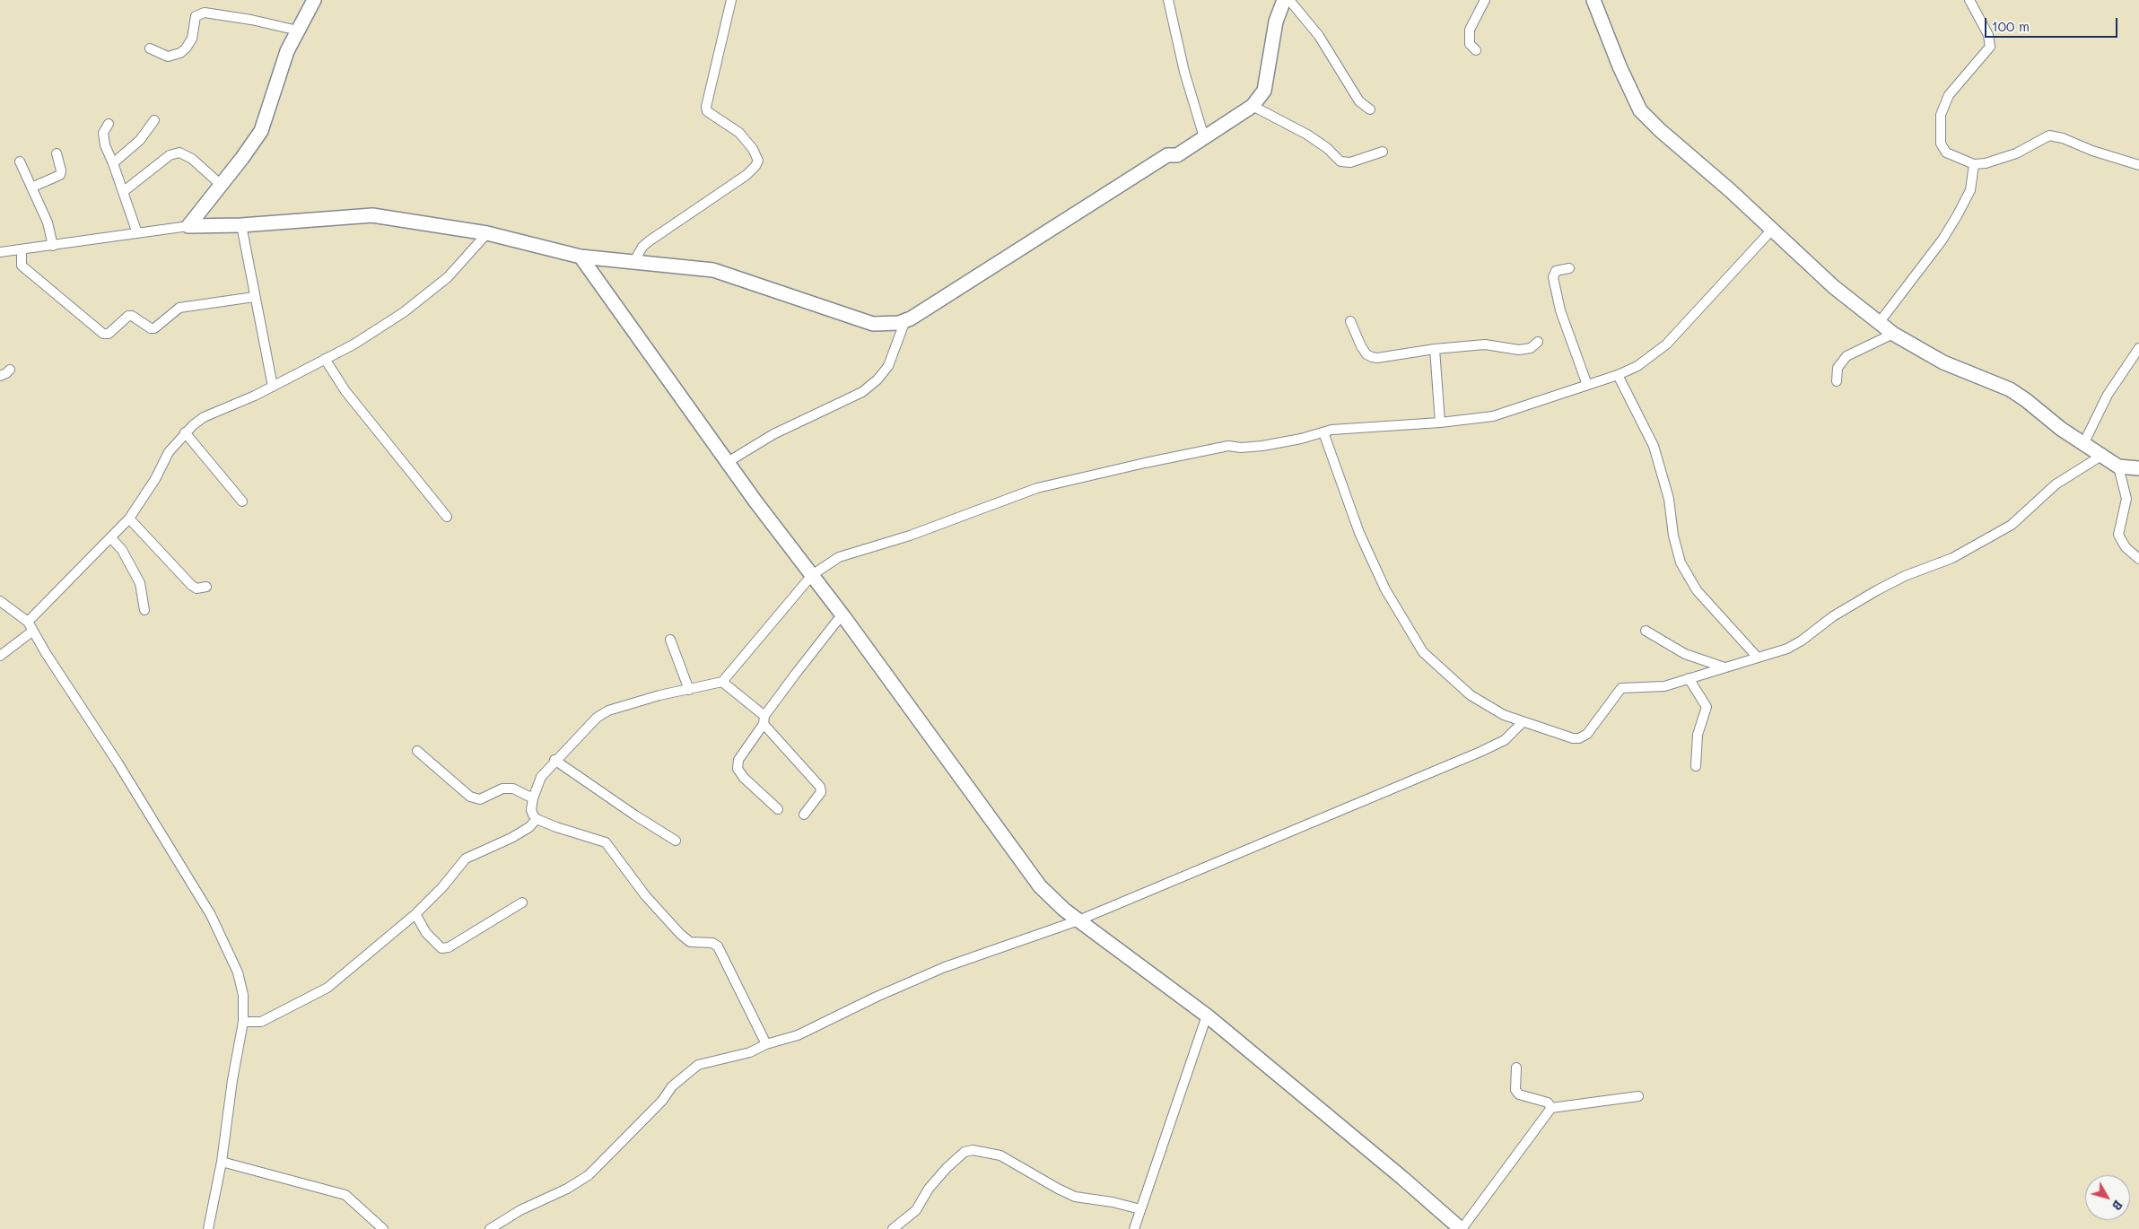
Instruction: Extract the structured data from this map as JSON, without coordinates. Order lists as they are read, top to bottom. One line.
{"scale_bar":"100 m","north":"bottom right"}
